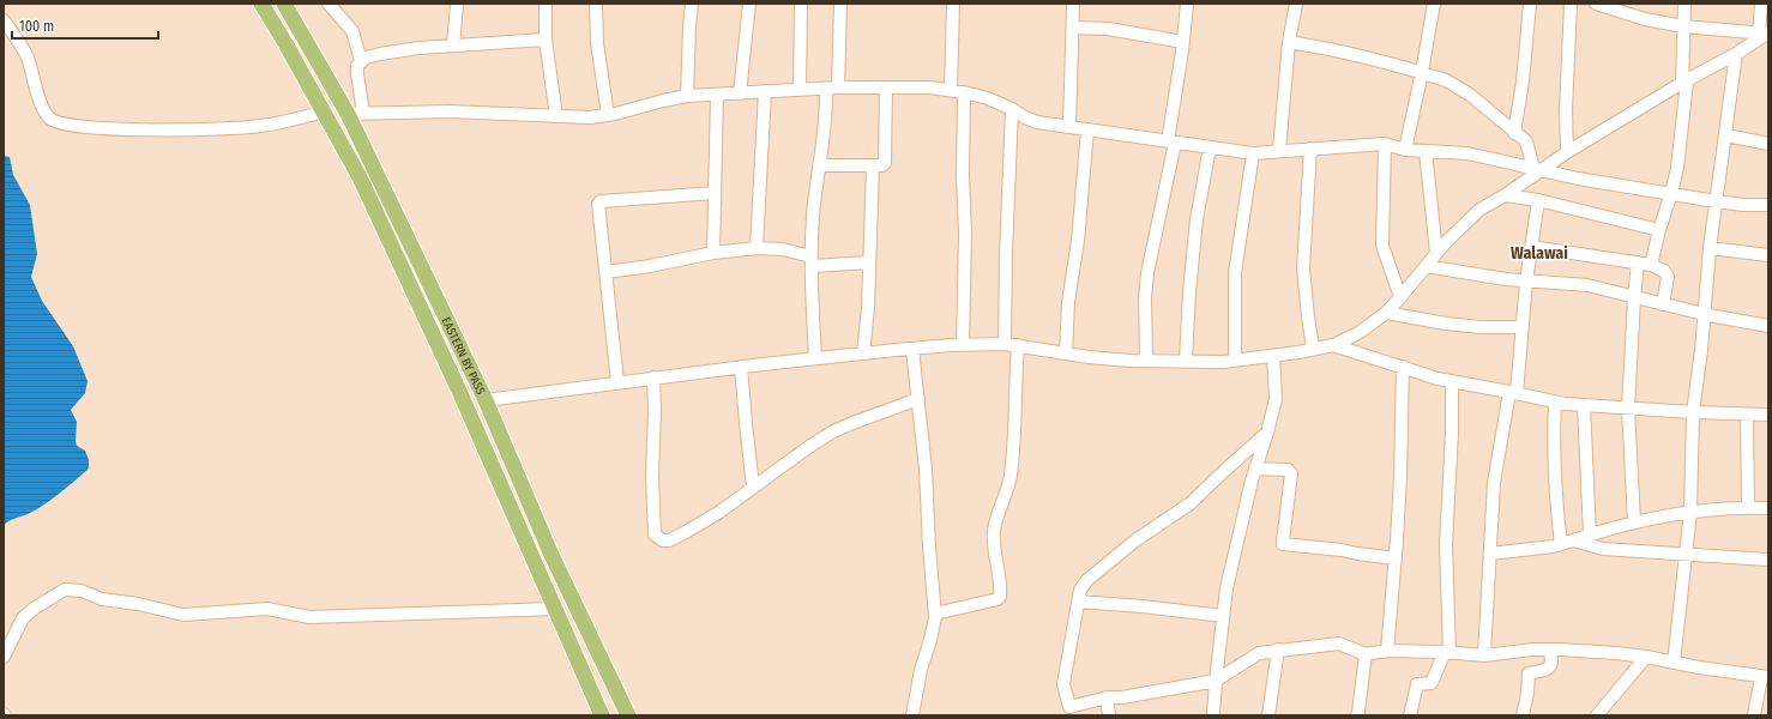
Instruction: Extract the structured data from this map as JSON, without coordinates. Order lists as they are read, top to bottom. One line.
{"streets":{"main road":["EASTERN BY PASS"]},"districts":["Walawai"],"scale_bar":"100 m"}
